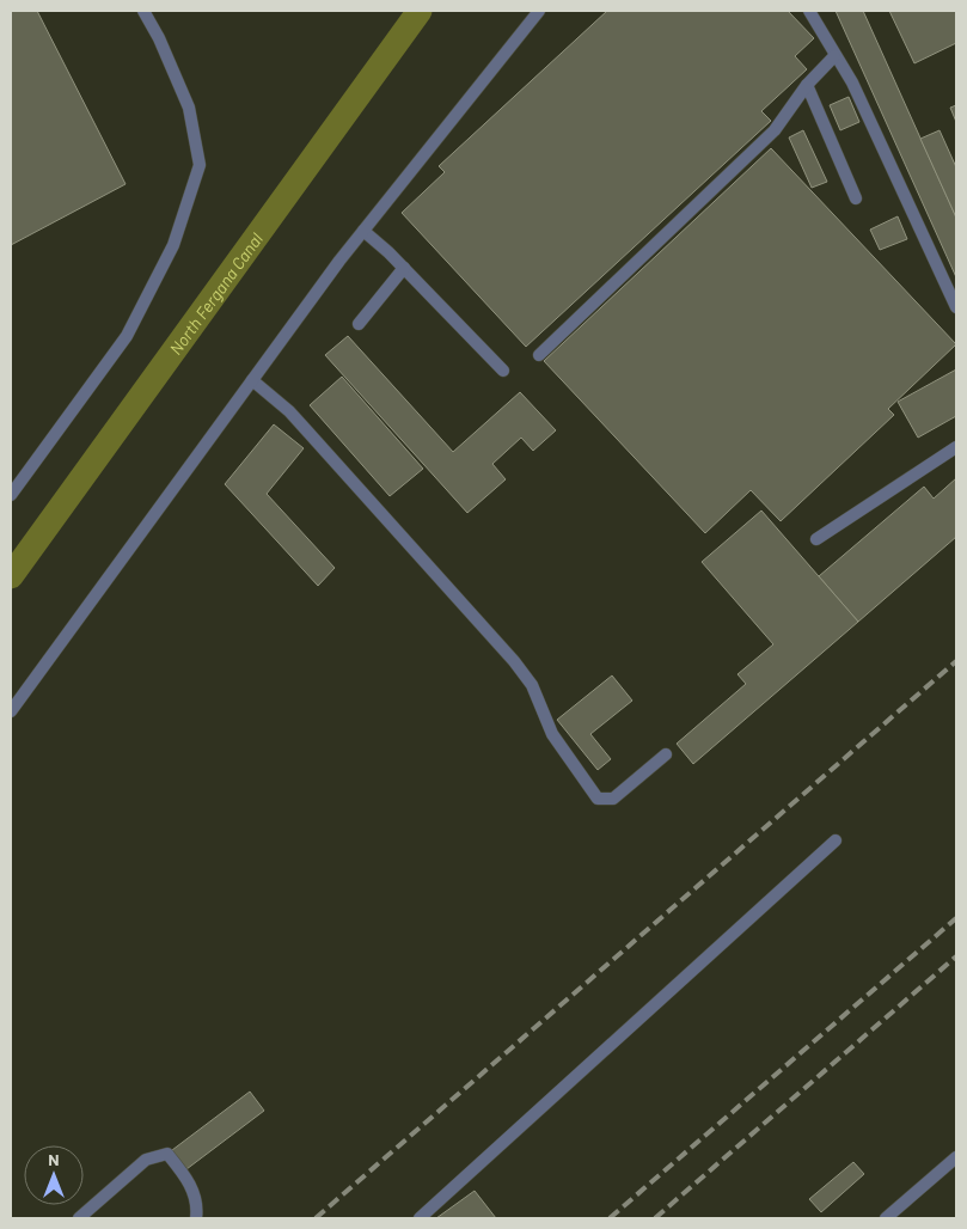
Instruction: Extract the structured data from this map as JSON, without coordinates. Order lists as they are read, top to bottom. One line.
{"water":["North Fergana Canal"],"north":"top"}
